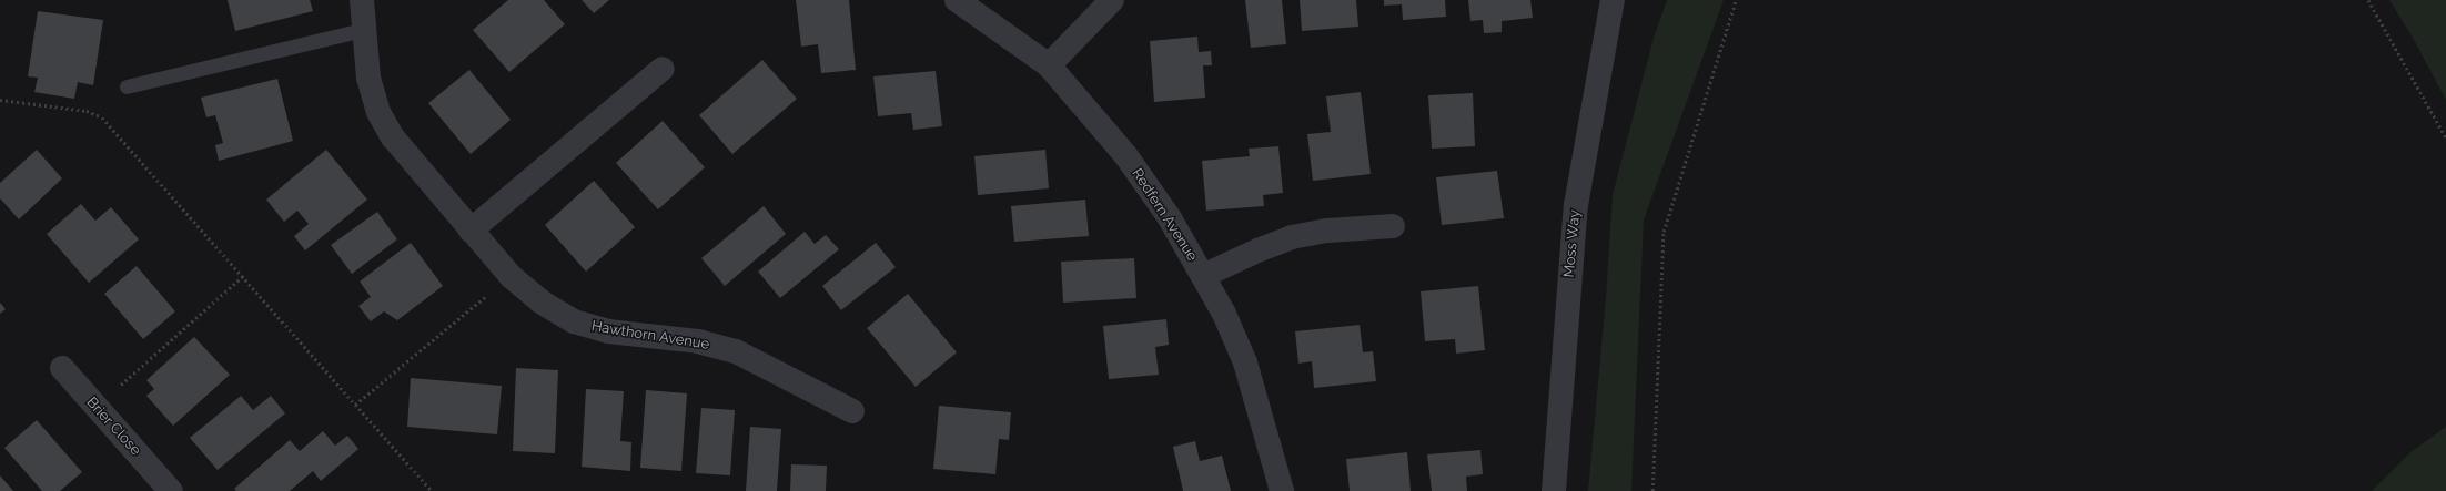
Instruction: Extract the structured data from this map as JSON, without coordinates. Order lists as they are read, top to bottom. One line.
{"streets":{"street":["Redfern Avenue","Moss Way","Hawthorn Avenue","Brier Close"]}}
